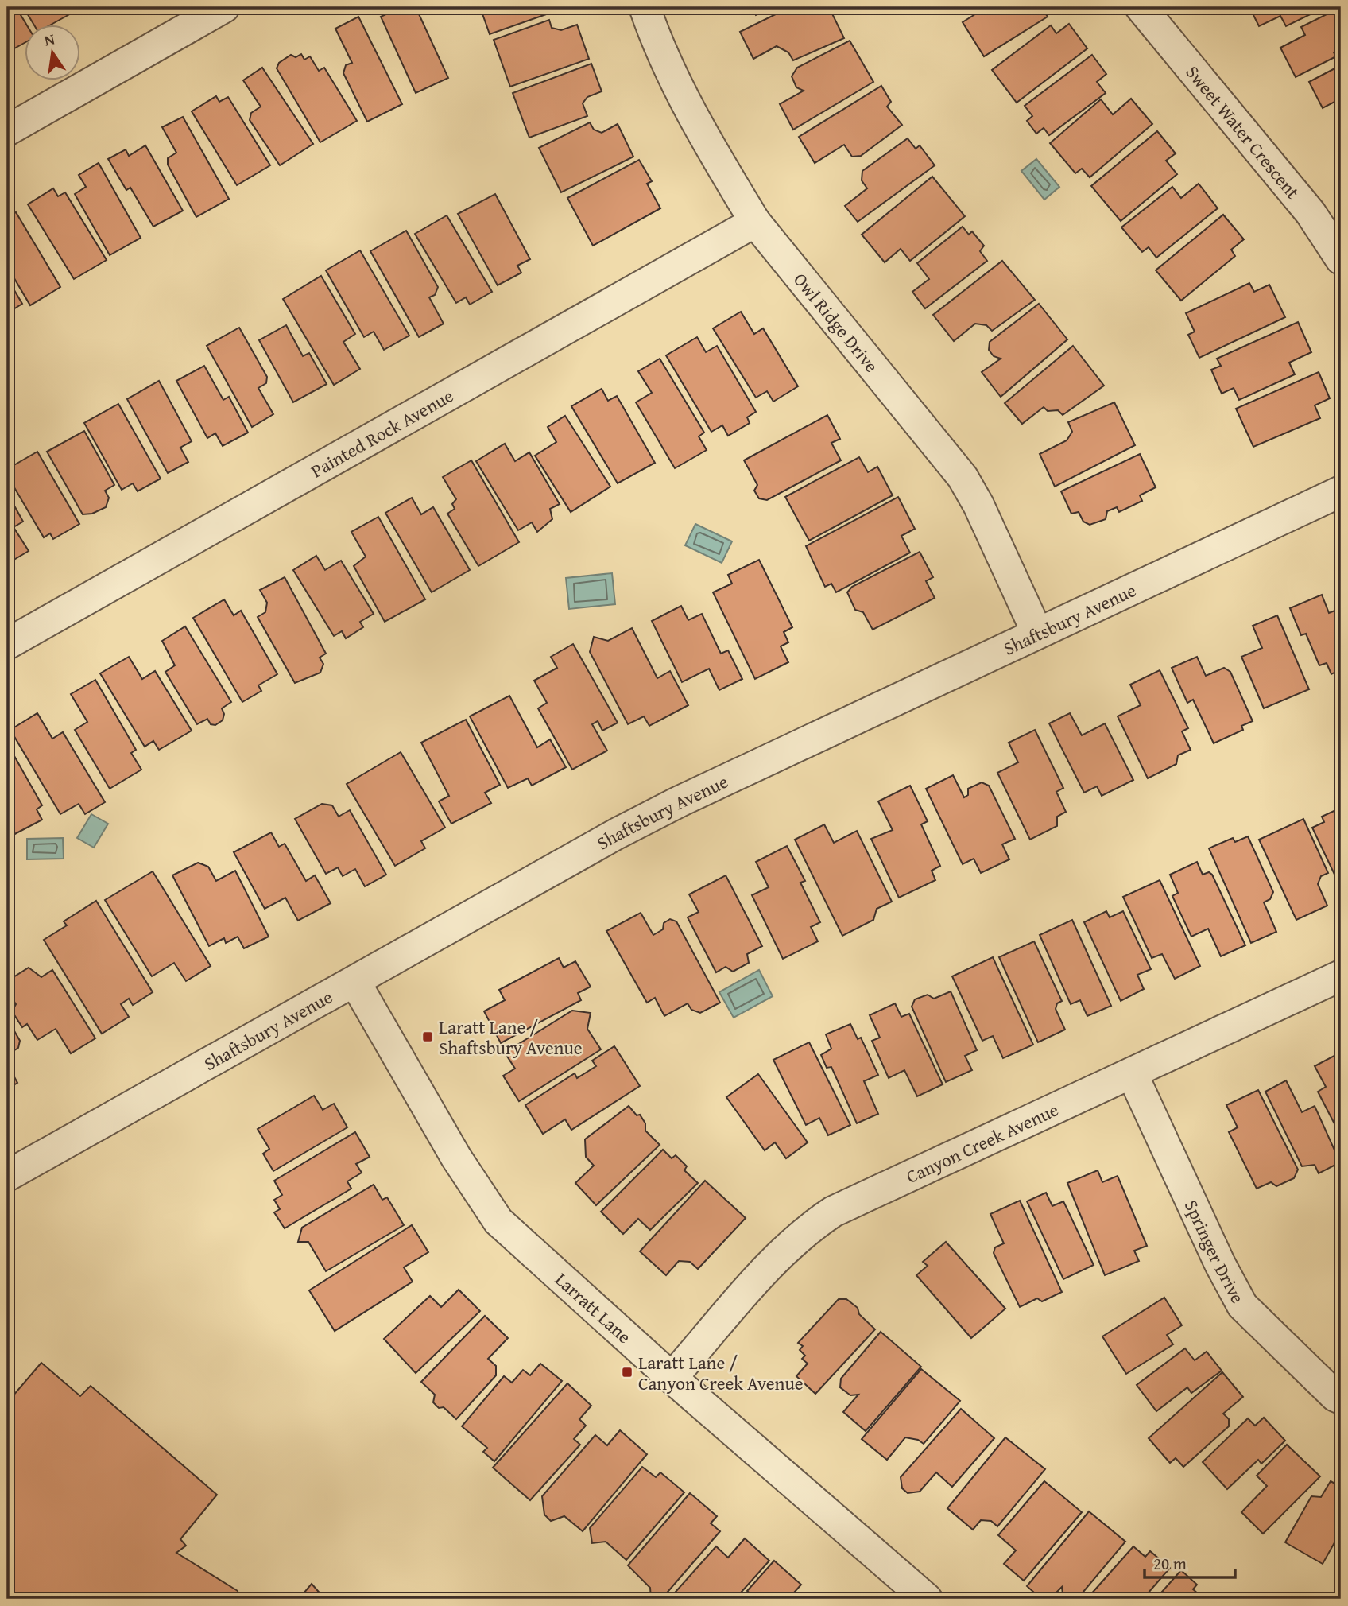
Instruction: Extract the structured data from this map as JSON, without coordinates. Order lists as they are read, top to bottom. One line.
{"streets":{"street":["Sweet Water Crescent","Owl Ridge Drive","Painted Rock Avenue","Shaftsbury Avenue","Canyon Creek Avenue","Springer Drive","Larratt Lane"]},"crossings":[["Owl Ridge Drive","Painted Rock Avenue"],["Owl Ridge Drive","Shaftsbury Avenue"],["Shaftsbury Avenue","Larratt Lane"],["Canyon Creek Avenue","Springer Drive"],["Canyon Creek Avenue","Larratt Lane"]],"places":{"transit":["Laratt Lane / Shaftsbury Avenue","Laratt Lane / Canyon Creek Avenue"]},"scale_bar":"20 m","north":"top"}
